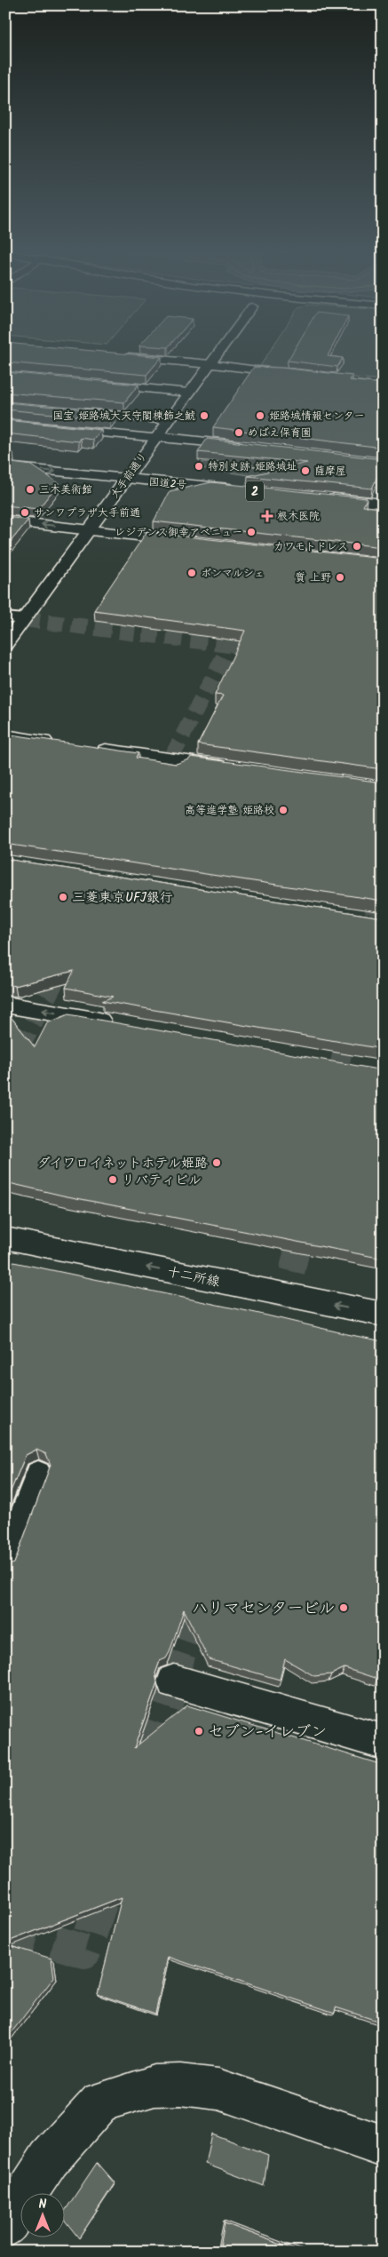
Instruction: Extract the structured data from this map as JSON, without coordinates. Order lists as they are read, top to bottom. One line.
{"streets":{"main road":["大手前通り","国道2号","2","十二所線"]},"crossings":[["大手前通り","国道2号"]],"one_way":["十二所線"],"places":{"other":["国宝 姫路城大天守閣棟飾之鯱","姫路城情報センター","めばえ保育園","特別史跡 姫路城址","薩摩屋","三木美術館","サンワプラザ大手前通","レジデンス御幸アベニュー","カワモトドレス","ボンマルシェ","質 上野","高等進学塾 姫路校","三菱東京UFJ銀行","ダイワロイネットホテル姫路","リバティビル","ハリマセンタービル","セブン-イレブン"],"health":["根木医院"]},"north":"top"}
